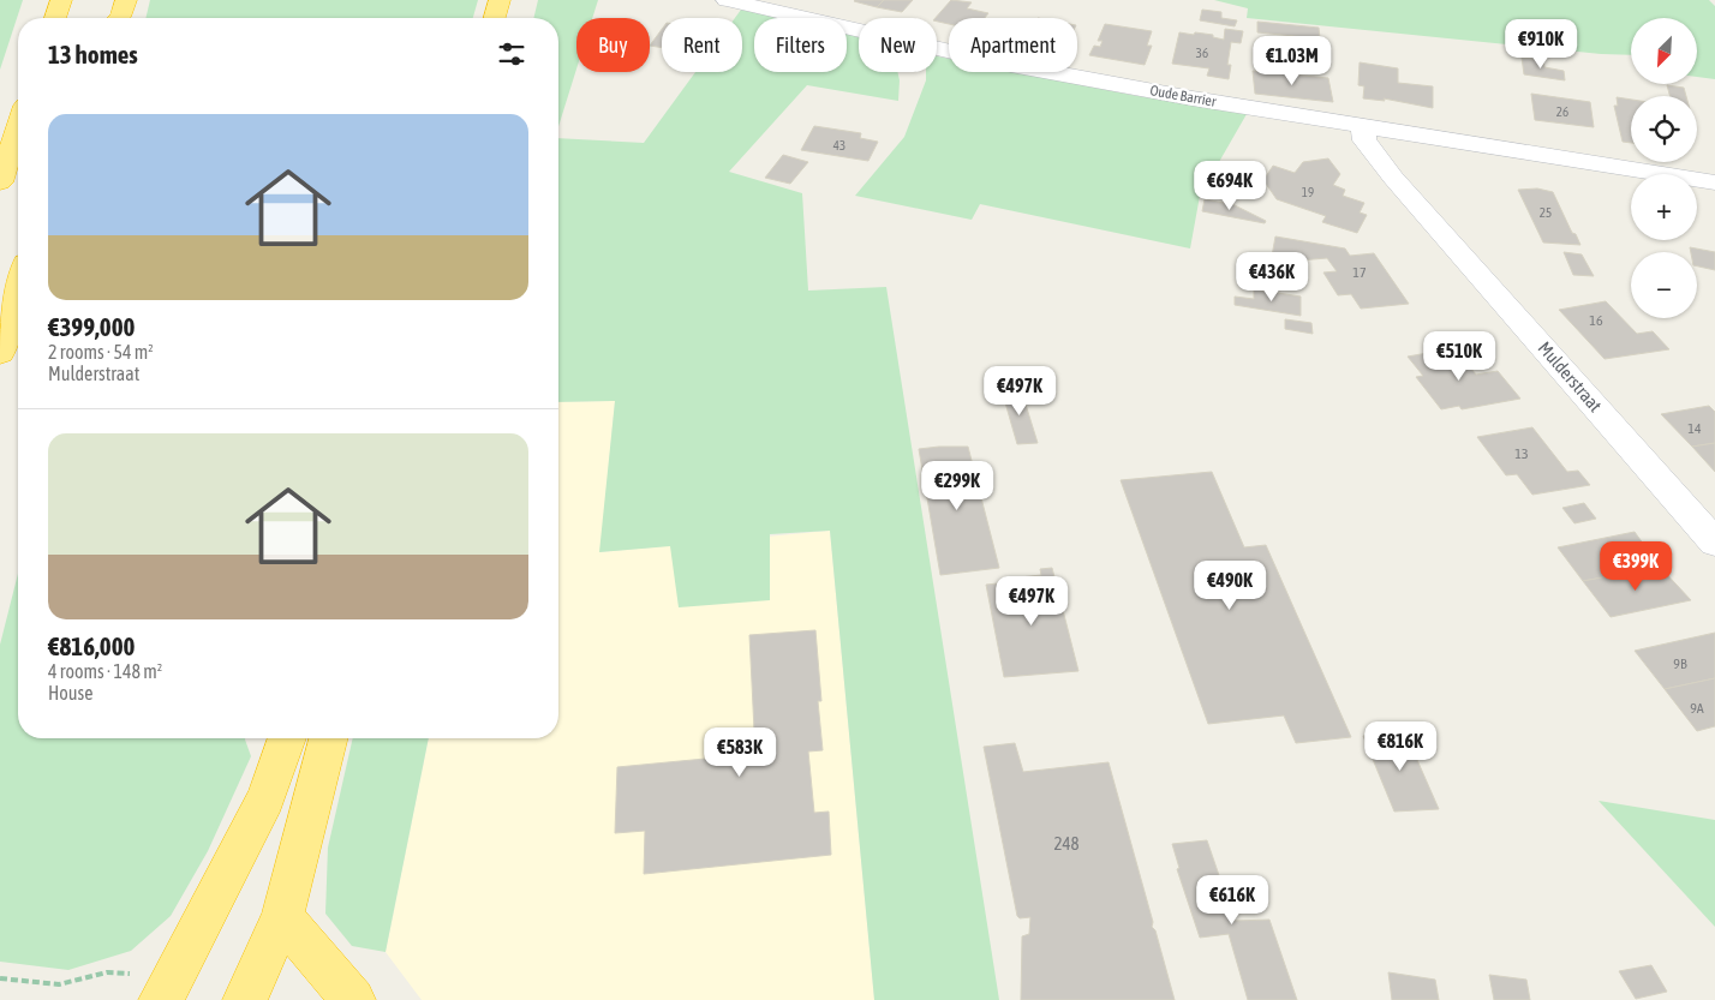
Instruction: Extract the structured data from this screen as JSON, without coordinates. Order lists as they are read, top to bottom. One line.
{"streets":{"street":["Oude Barrier","Mulderstraat"]},"crossings":[["Oude Barrier","Mulderstraat"]],"house_numbers":["36","26","43","19","25","17","16","14","13","9B","9A","248"],"north":"bottom left","page":{"map_buttons":["+","−"],"chip":["Buy","Rent","Filters","New","Apartment"],"heading":"13 homes","price":["€910K","€1.03M","€694K","€436K","€510K","€497K","€299K","€399K","€490K","€497K","€816K","€583K","€616K"],"list":[{"name":"€399,000","note":"2 rooms · 54 m² · Mulderstraat"},{"name":"€816,000","note":"4 rooms · 148 m² · House"}]}}
